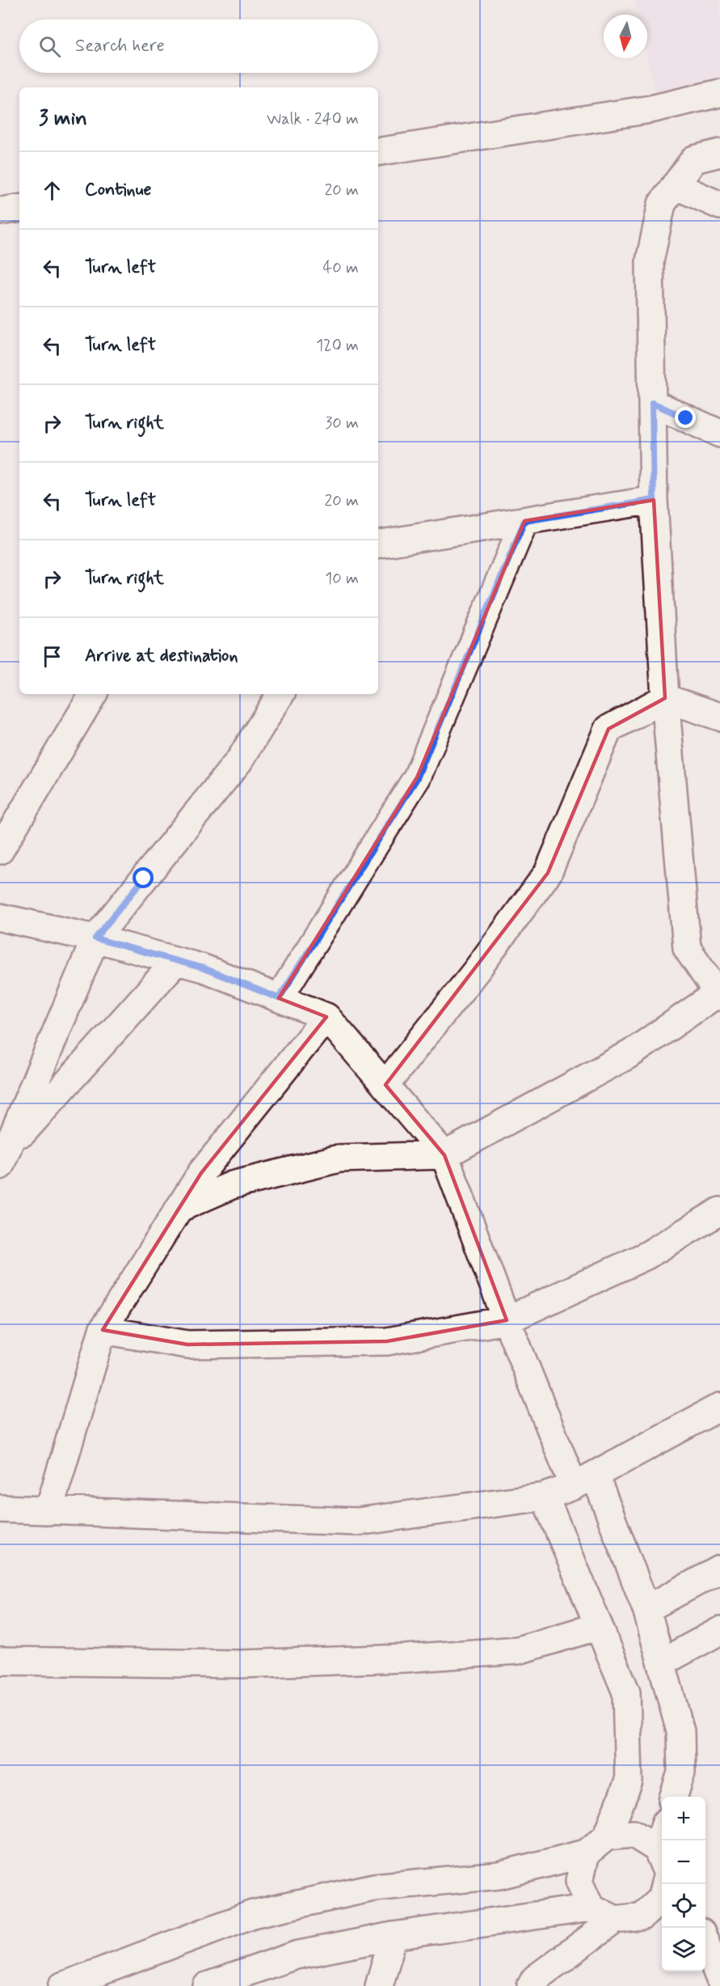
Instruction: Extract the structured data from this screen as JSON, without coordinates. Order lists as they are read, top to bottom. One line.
{"north":"bottom","page":{"search":"Search here","heading":["3 min","Walk · 240 m"],"list":[["Continue","20 m"],["Turn left","40 m"],["Turn left","120 m"],["Turn right","30 m"],["Turn left","20 m"],["Turn right","10 m"],"Arrive at destination"],"map_buttons":["+","−"]}}
